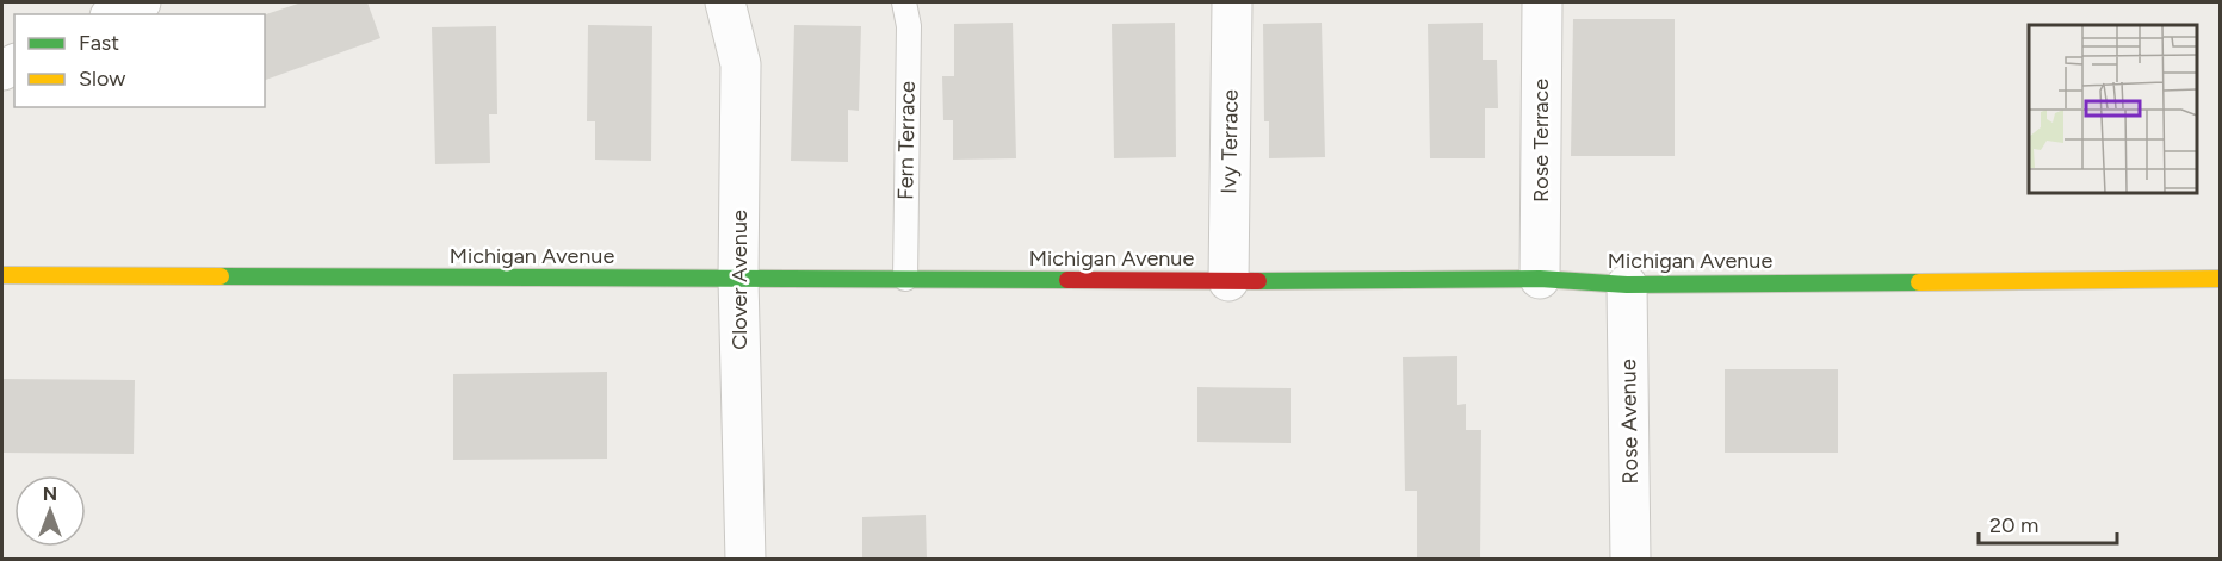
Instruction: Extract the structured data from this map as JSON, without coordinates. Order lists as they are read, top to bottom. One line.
{"streets":{"main road":["Michigan Avenue"],"street":["Rose Terrace","Ivy Terrace","Clover Avenue","Rose Avenue"],"lane":["Fern Terrace"]},"crossings":[["Fern Terrace","Michigan Avenue"],["Rose Terrace","Michigan Avenue"],["Ivy Terrace","Michigan Avenue"],["Michigan Avenue","Clover Avenue"],["Michigan Avenue","Rose Avenue"]],"legend":["Fast","Slow"],"scale_bar":"20 m","north":"top"}
